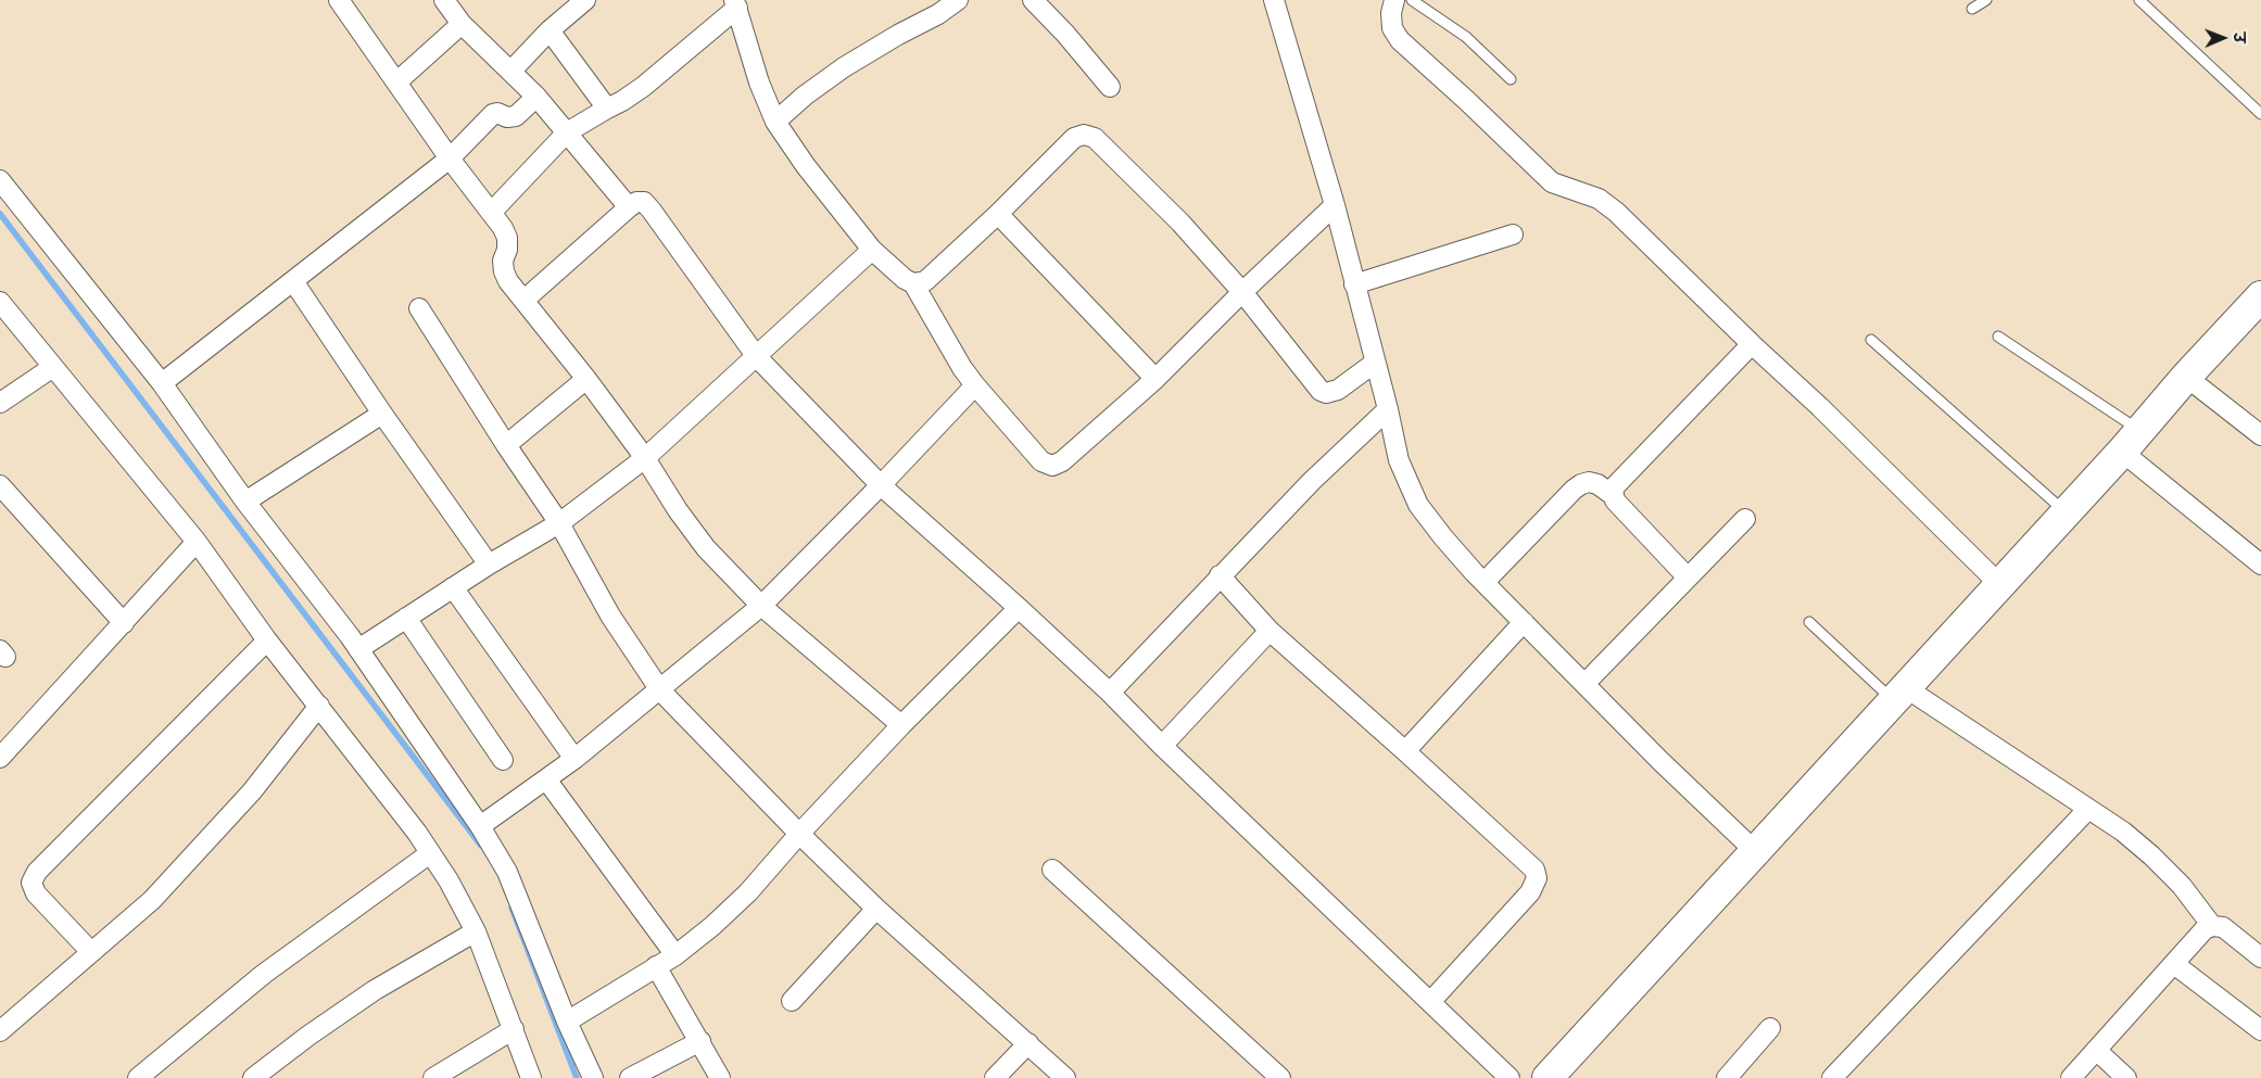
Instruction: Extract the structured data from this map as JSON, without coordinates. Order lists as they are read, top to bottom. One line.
{"north":"right"}
